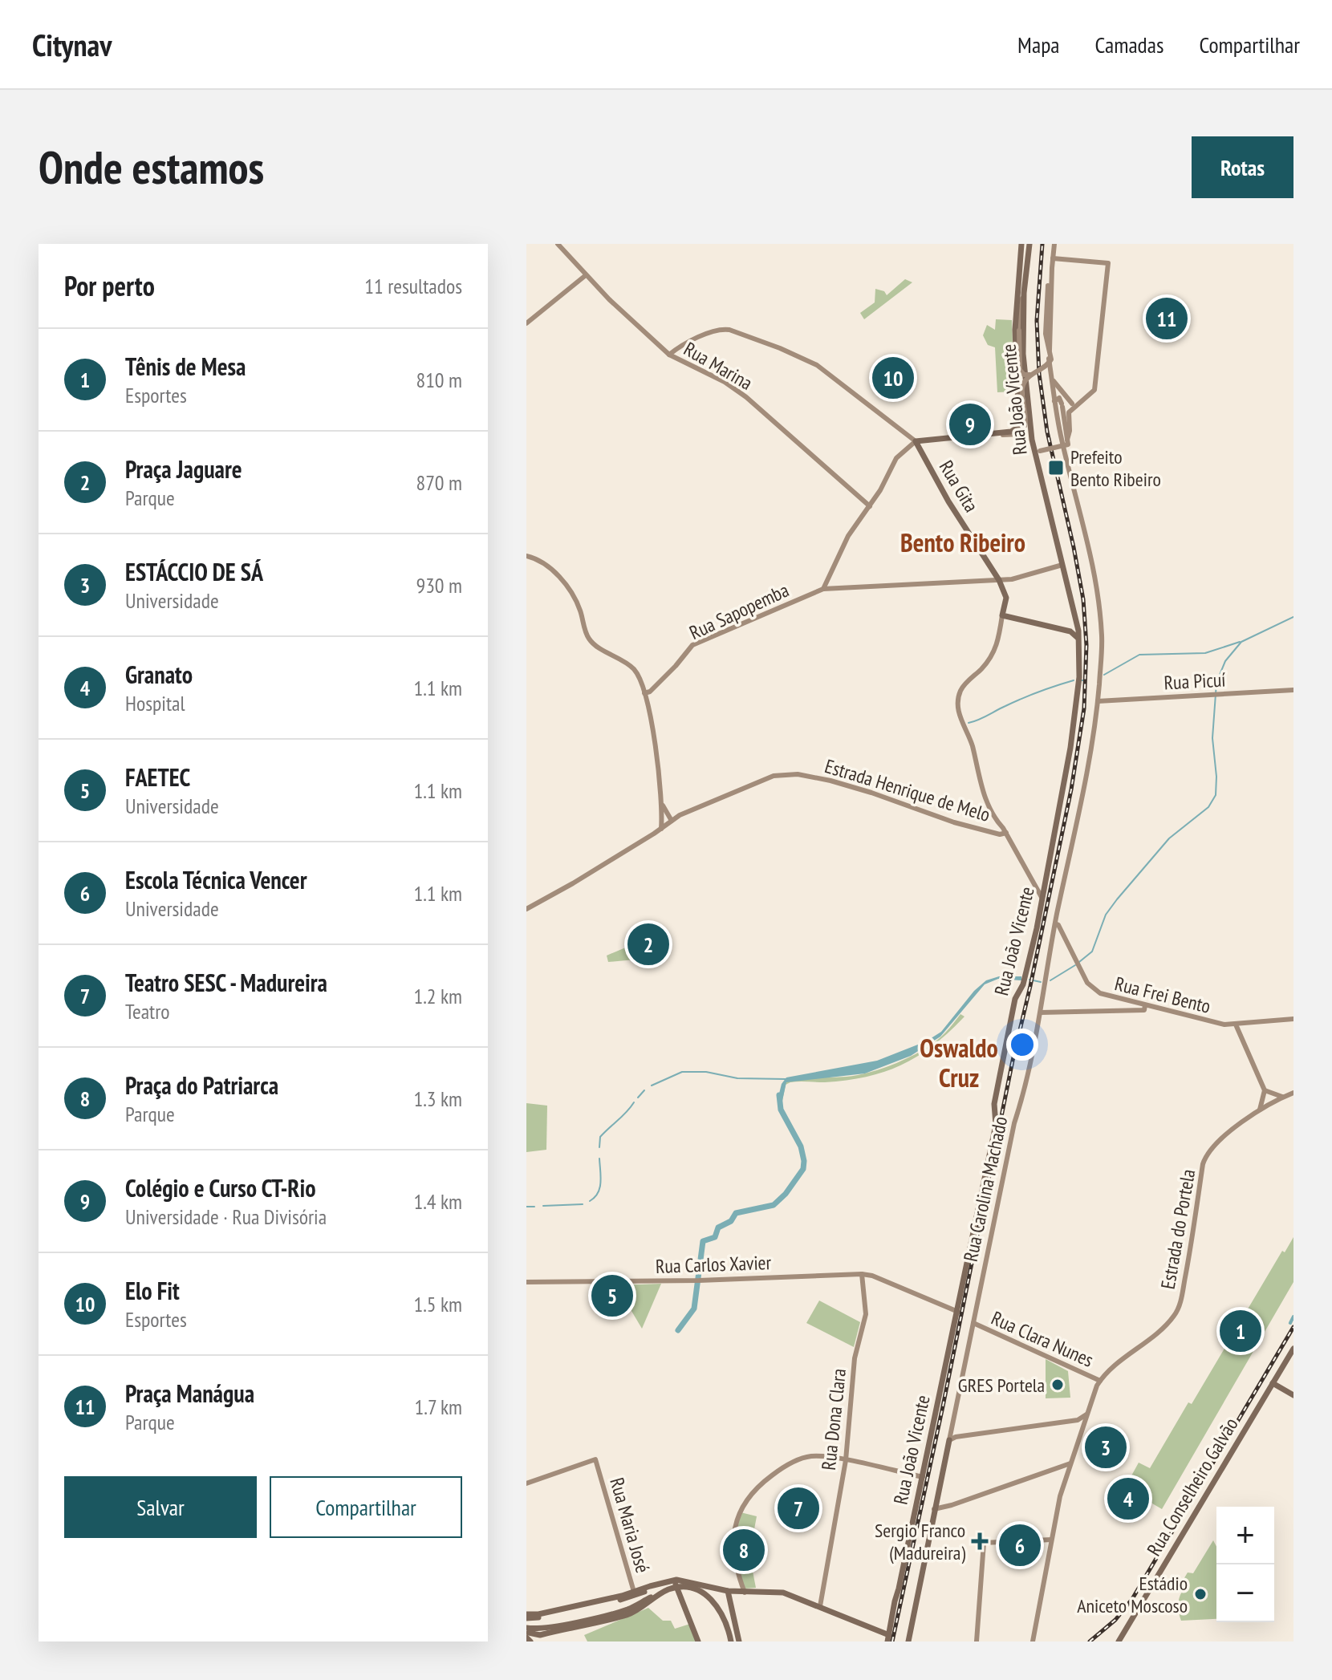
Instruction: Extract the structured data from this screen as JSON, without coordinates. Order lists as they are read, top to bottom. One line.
{"streets":{"main road":["Rua Marina","Rua João Vicente","Rua Gita","Rua Sapopemba","Rua Picuí","Estrada Henrique de Melo","Rua Frei Bento","Rua Carolina Machado","Estrada do Portela","Rua Carlos Xavier","Rua Clara Nunes","Rua Dona Clara","Rua Conselheiro Galvão","Rua Maria José"]},"crossings":[["Rua João Vicente","Estrada Henrique de Melo"],["Rua Picuí","Rua Carolina Machado"],["Rua Frei Bento","Rua Carolina Machado"],["Rua Carolina Machado","Rua Clara Nunes"],["Estrada do Portela","Rua Clara Nunes"],["Rua Carlos Xavier","Rua Dona Clara"]],"districts":["Bento Ribeiro","Oswaldo Cruz"],"places":{"transit":["Prefeito Bento Ribeiro"],"other":["GRES Portela","Estádio Aniceto Moscoso"],"health":["Sergio Franco (Madureira)"]},"page":{"header":"Citynav","nav":["Mapa","Camadas","Compartilhar"],"buttons":["Rotas",["Salvar","Compartilhar"]],"title":"Onde estamos","heading":["Por perto","11 resultados"],"pins":["11","10","9","2","5","1","3","4","7","6","8"],"list":[{"mark":"1","name":"Tênis de Mesa","note":"Esportes","value":"810 m"},{"mark":"2","name":"Praça Jaguare","note":"Parque","value":"870 m"},{"mark":"3","name":"ESTÁCCIO DE SÁ","note":"Universidade","value":"930 m"},{"mark":"4","name":"Granato","note":"Hospital","value":"1.1 km"},{"mark":"5","name":"FAETEC","note":"Universidade","value":"1.1 km"},{"mark":"6","name":"Escola Técnica Vencer","note":"Universidade","value":"1.1 km"},{"mark":"7","name":"Teatro SESC - Madureira","note":"Teatro","value":"1.2 km"},{"mark":"8","name":"Praça do Patriarca","note":"Parque","value":"1.3 km"},{"mark":"9","name":"Colégio e Curso CT-Rio","note":"Universidade · Rua Divisória","value":"1.4 km"},{"mark":"10","name":"Elo Fit","note":"Esportes","value":"1.5 km"},{"mark":"11","name":"Praça Manágua","note":"Parque","value":"1.7 km"}],"map_buttons":["+","−"]}}
